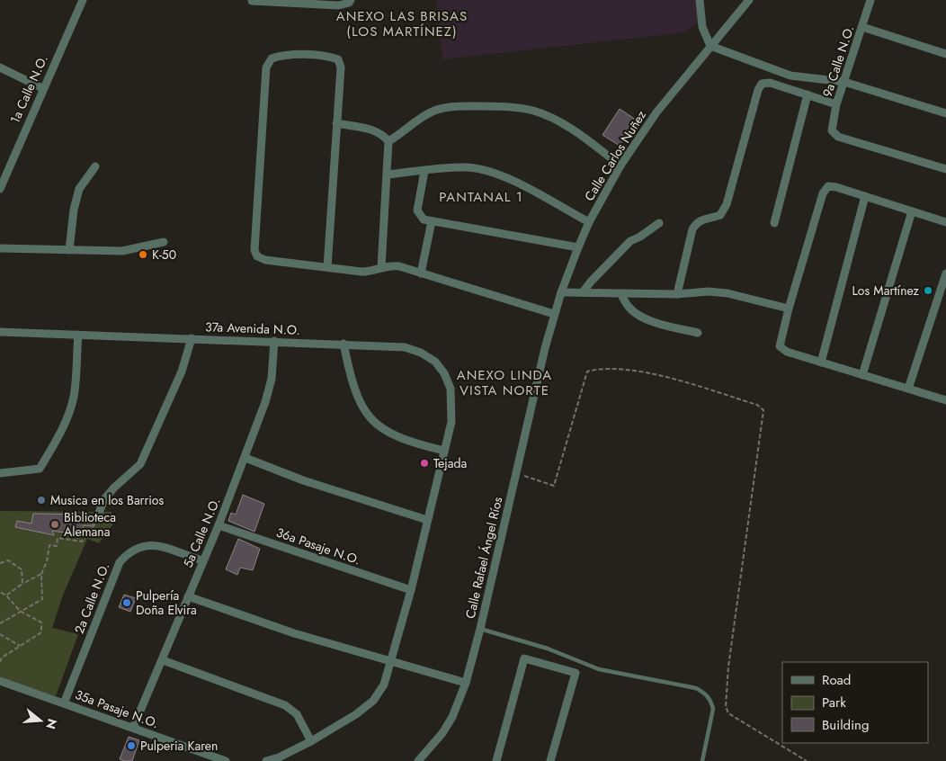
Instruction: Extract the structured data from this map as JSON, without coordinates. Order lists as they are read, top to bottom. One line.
{"streets":{"street":["9a Calle N.O.","1a Calle N.O.","Calle Carlos Nuñez","37a Avenida N.O.","5a Calle N.O.","36a Pasaje N.O.","Calle Rafael Ángel Ríos","2a Calle N.O.","35a Pasaje N.O."]},"crossings":[["Calle Carlos Nuñez","Calle Rafael Ángel Ríos"],["37a Avenida N.O.","5a Calle N.O."],["37a Avenida N.O.","36a Pasaje N.O."],["5a Calle N.O.","36a Pasaje N.O."],["5a Calle N.O.","2a Calle N.O."],["5a Calle N.O.","35a Pasaje N.O."],["2a Calle N.O.","35a Pasaje N.O."]],"districts":["ANEXO LAS BRISAS (LOS MARTÍNEZ)","PANTANAL 1","ANEXO LINDA VISTA NORTE"],"places":["K-50","Los Martínez","Tejada","Musica en los Barrios","Biblioteca Alemana","Pulpería Doña Elvira","Pulperia Karen"],"legend":["Road","Park","Building"],"north":"right"}
